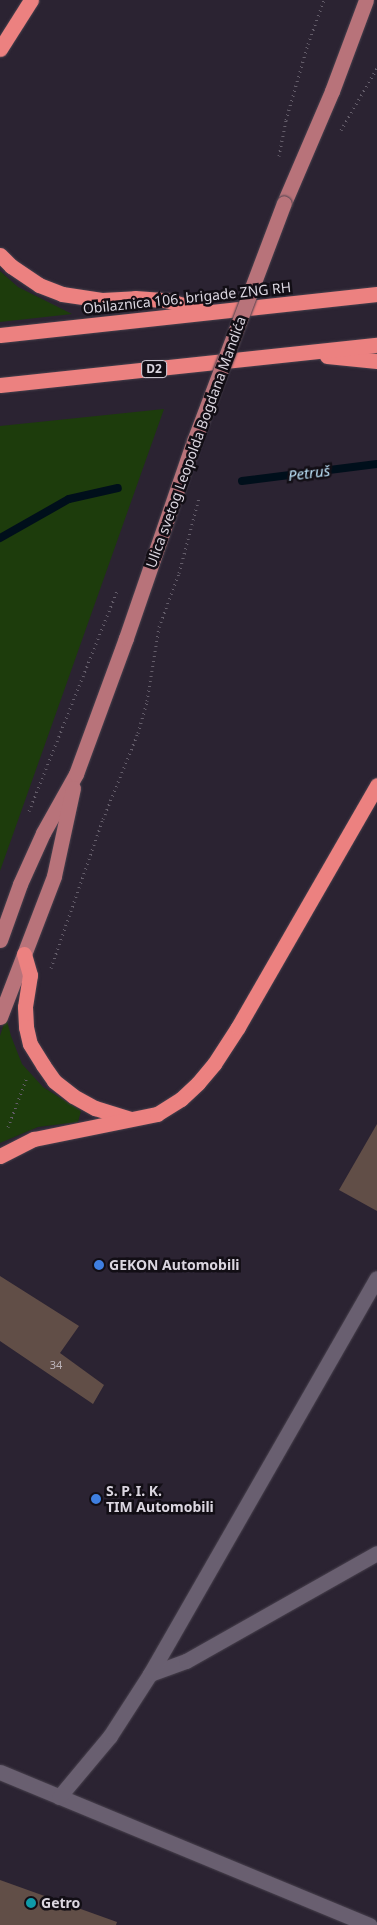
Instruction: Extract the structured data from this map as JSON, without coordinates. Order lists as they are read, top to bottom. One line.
{"streets":{"highway":["Obilaznica 106. brigade ZNG RH","D2"],"main road":["Ulica svetog Leopolda Bogdana Mandića"]},"water":["Petruš"],"places":["GEKON Automobili","S. P. I. K. TIM Automobili","Getro"],"house_numbers":["34"]}
